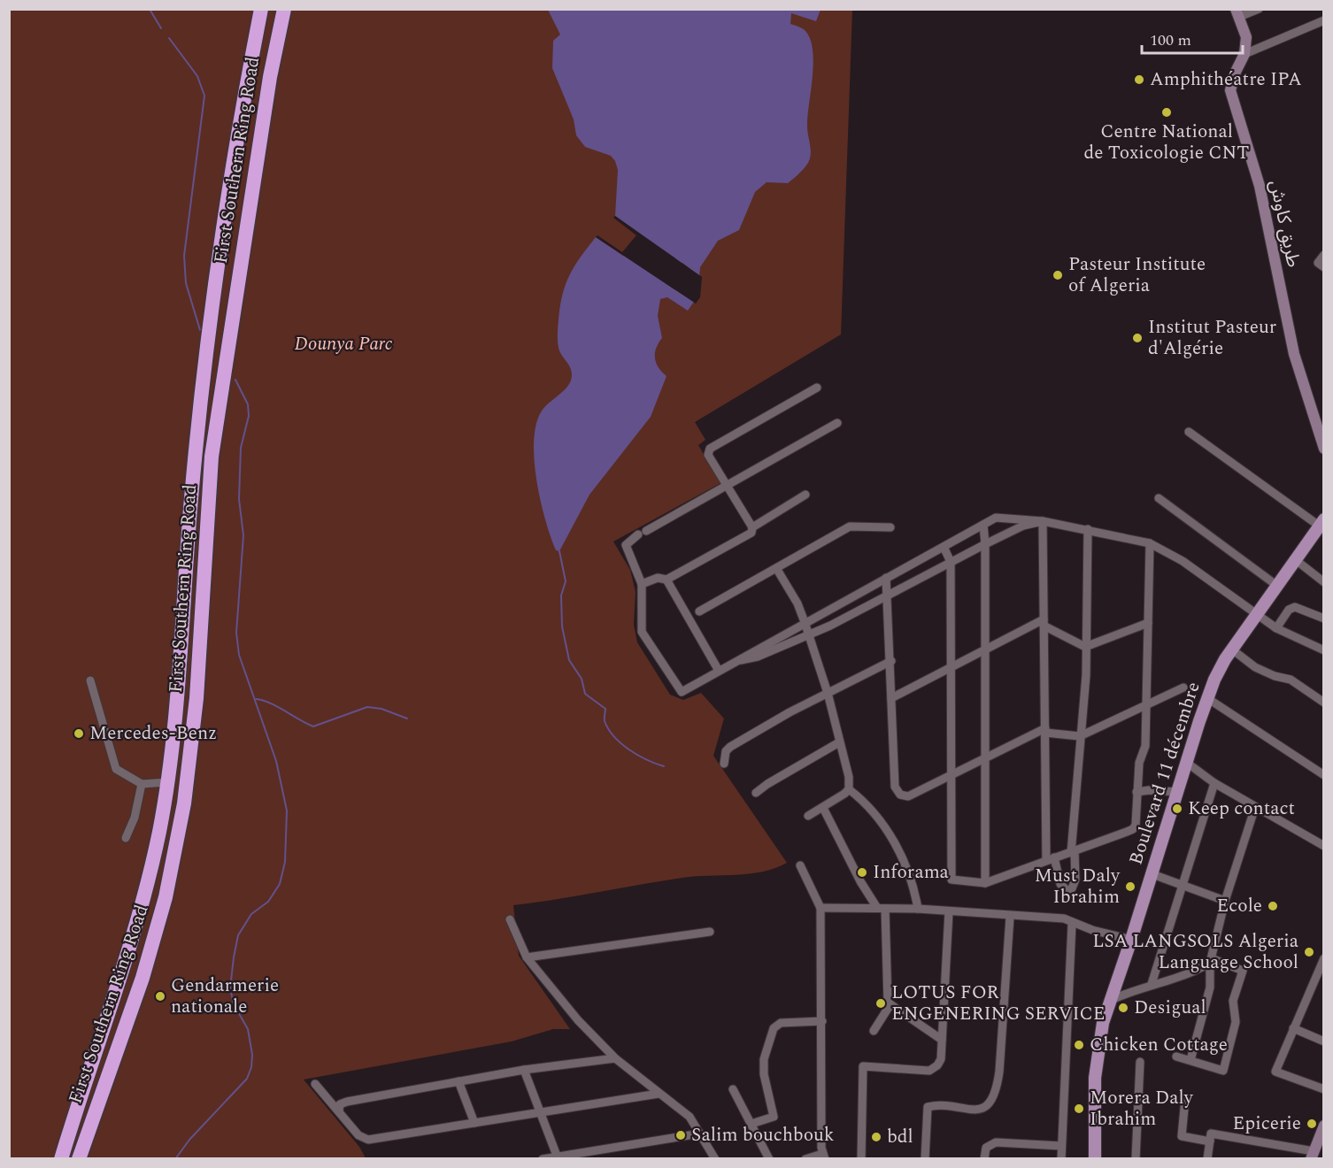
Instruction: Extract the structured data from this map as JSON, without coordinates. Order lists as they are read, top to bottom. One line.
{"streets":{"highway":["First Southern Ring Road"],"main road":["Boulevard 11 décembre"],"street":["طريق كاوش"]},"parks":["Dounya Parc"],"places":["Amphithéatre IPA","Centre National de Toxicologie CNT","Pasteur Institute of Algeria","Institut Pasteur d'Algérie","Mercedes-Benz","Keep contact","Inforama","Must Daly Ibrahim","Ecole","LSA LANGSOLS Algeria Language School","Gendarmerie nationale","LOTUS FOR ENGENERING SERVICE","Desigual","Chicken Cottage","Morera Daly Ibrahim","Epicerie","Salim bouchbouk","bdl"],"scale_bar":"100 m"}
